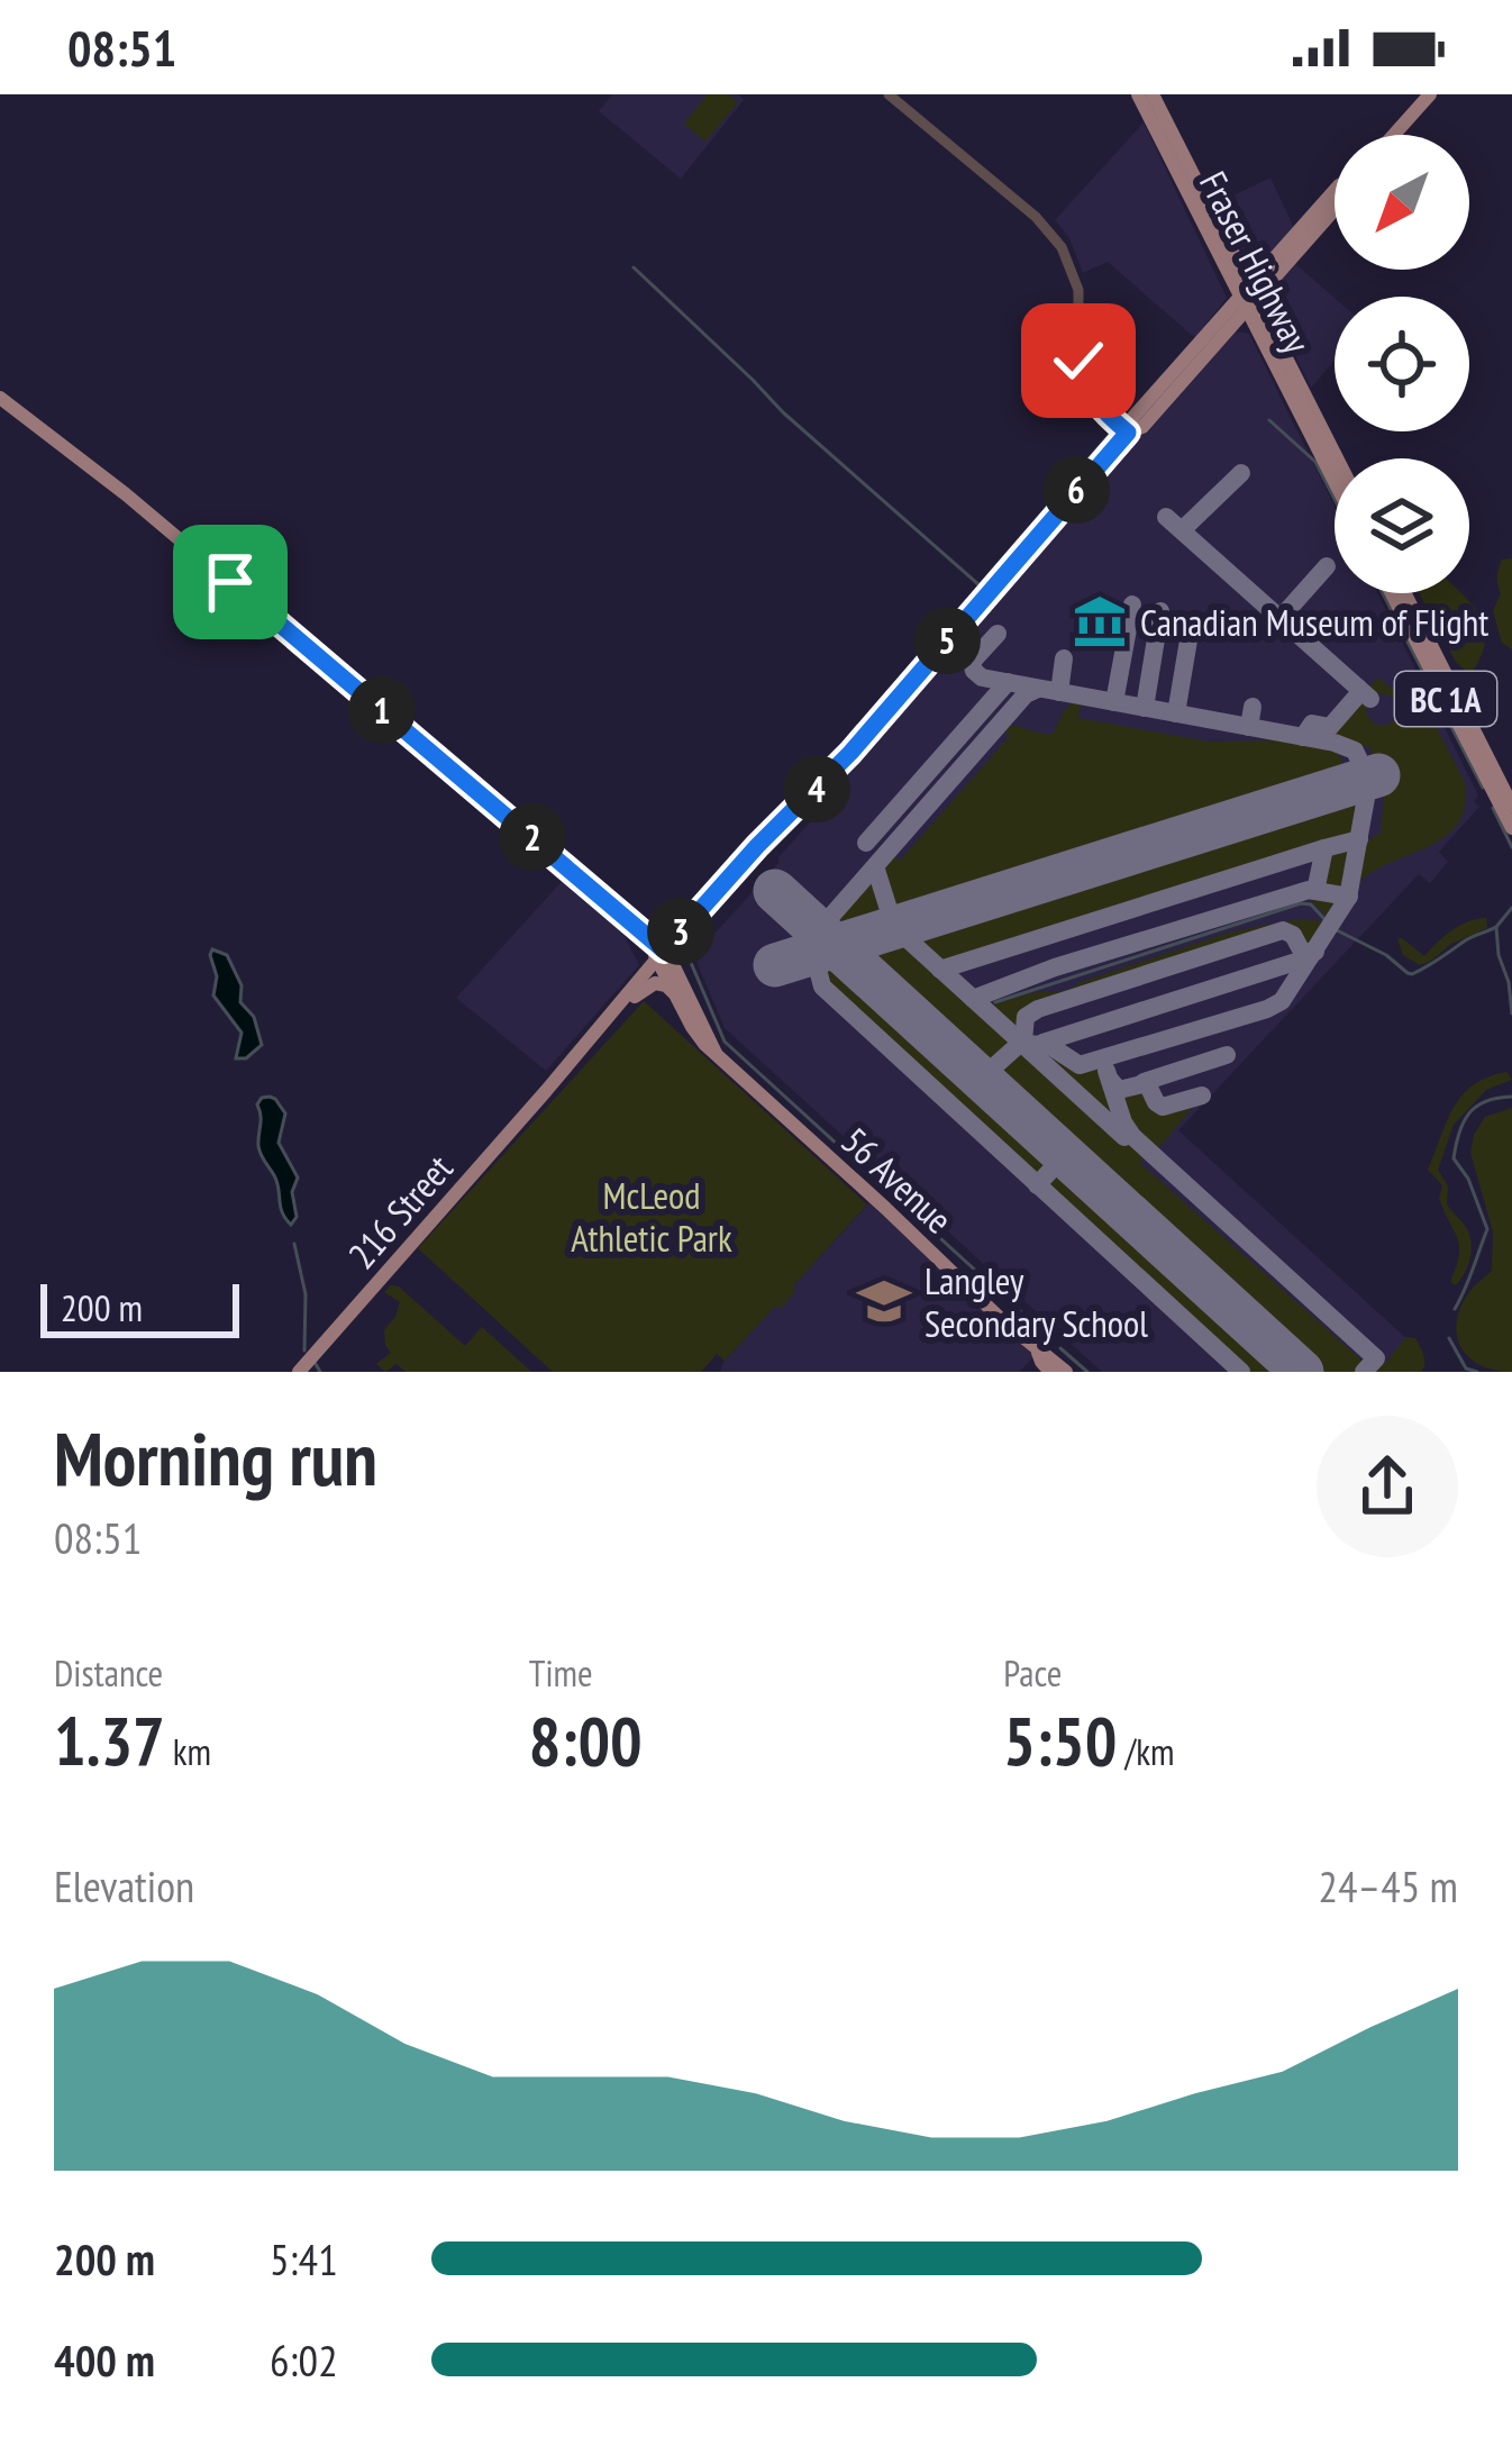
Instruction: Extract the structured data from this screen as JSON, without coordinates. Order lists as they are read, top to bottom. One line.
{"streets":{"main road":["Fraser Highway","BC 1A","56 Avenue","216 Street"]},"crossings":[["Fraser Highway","216 Street"],["56 Avenue","216 Street"]],"parks":["McLeod Athletic Park"],"places":{"museum":["Canadian Museum of Flight"],"school or university":["Langley Secondary School"]},"scale_bar":"200 m","north":"bottom left","page":{"status":"08:51","pins":["6","5","1","4","2","3"],"scale":"200 m","heading":["Morning run","08:51"],"stats":[["Distance","1.37 km"],["Time","8:00"],["Pace","5:50 /km"]],"chart":["Elevation","24–45 m"],"list":[{"name":"200 m","note":"5:41"},{"name":"400 m","note":"6:02"}]}}
